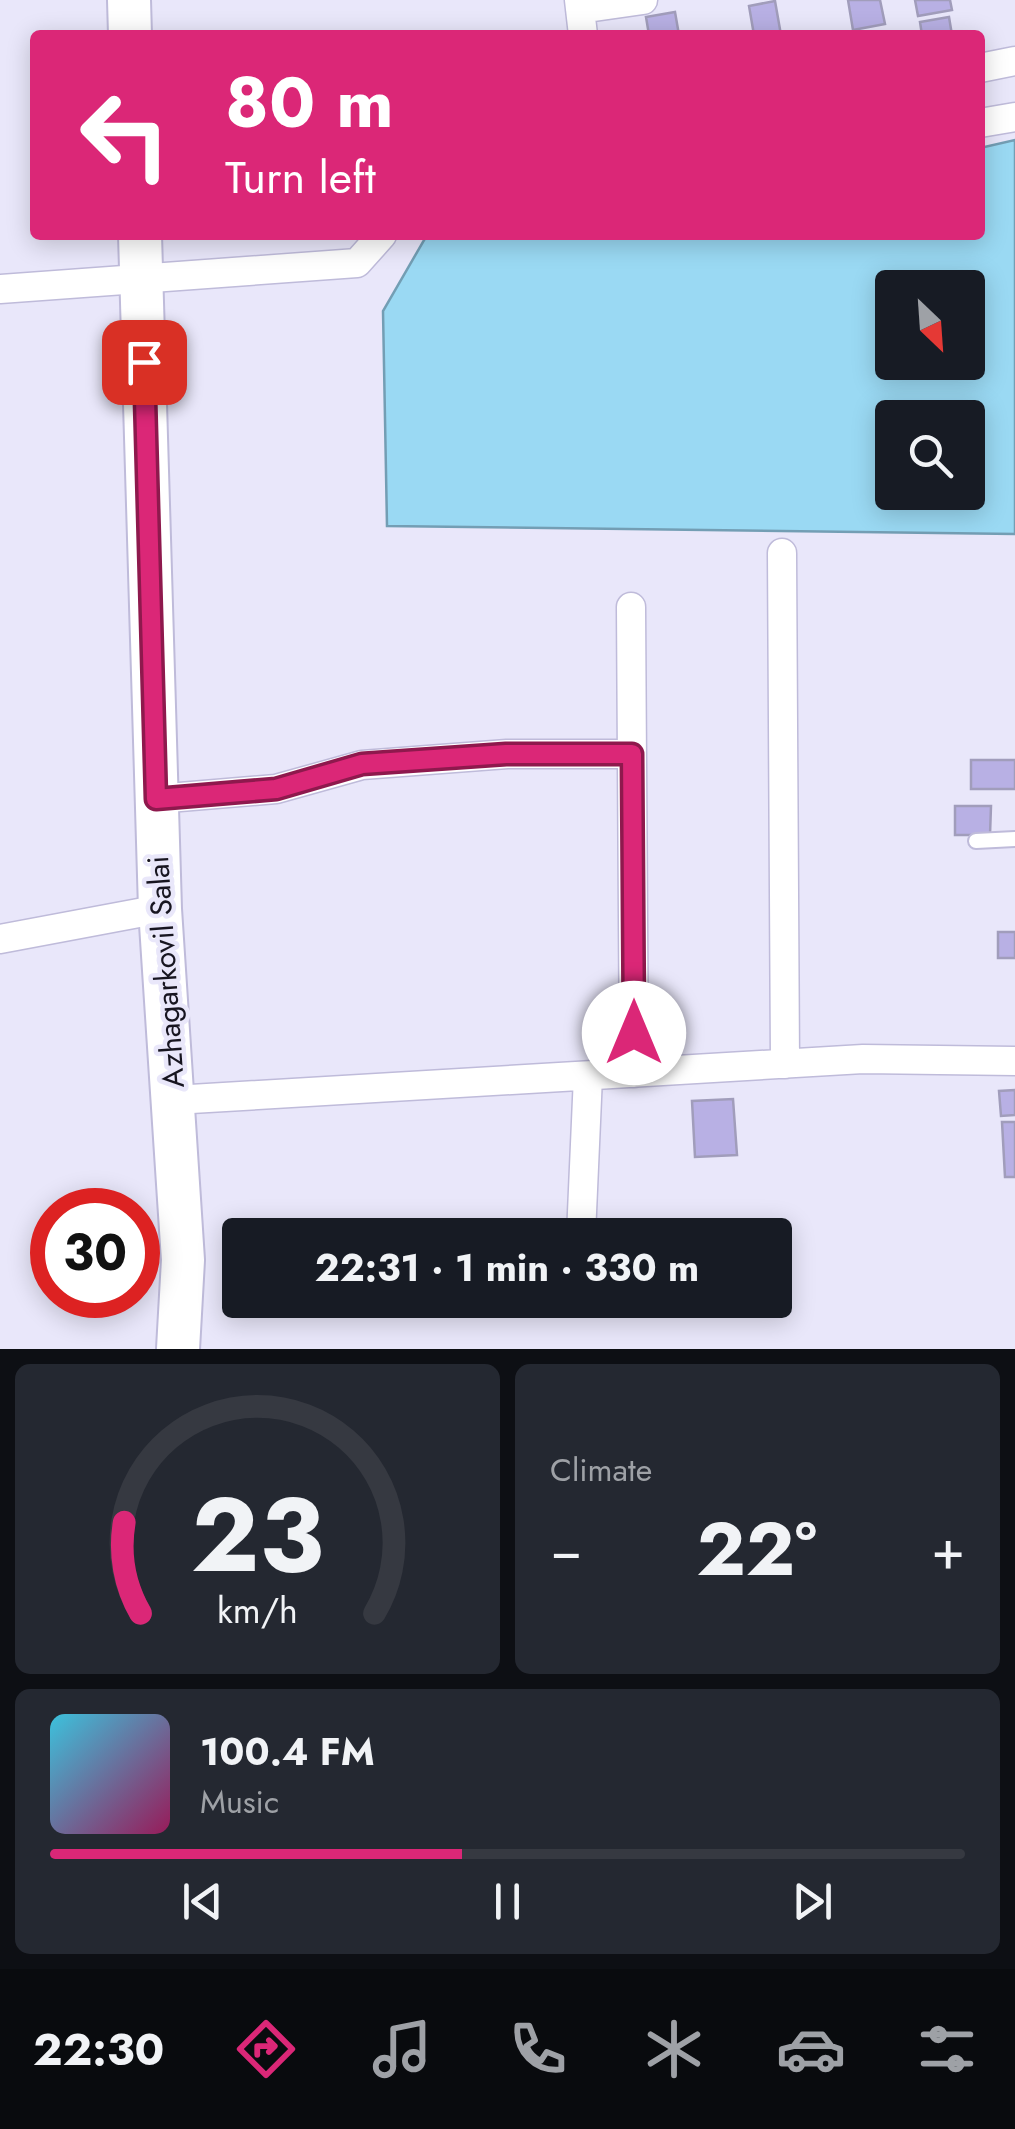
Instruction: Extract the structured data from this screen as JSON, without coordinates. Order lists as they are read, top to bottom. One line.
{"streets":{"main road":["Azhagarkovil Salai"]},"north":"bottom right","page":{"turn":["80 m","Turn left"],"limit":"30","trip":"22:31 · 1 min · 330 m","tile":"Climate","heat":["−","22°","+"],"song":["100.4 FM","Music"],"tabs":"22:30","gauge":["23","km/h"]}}
